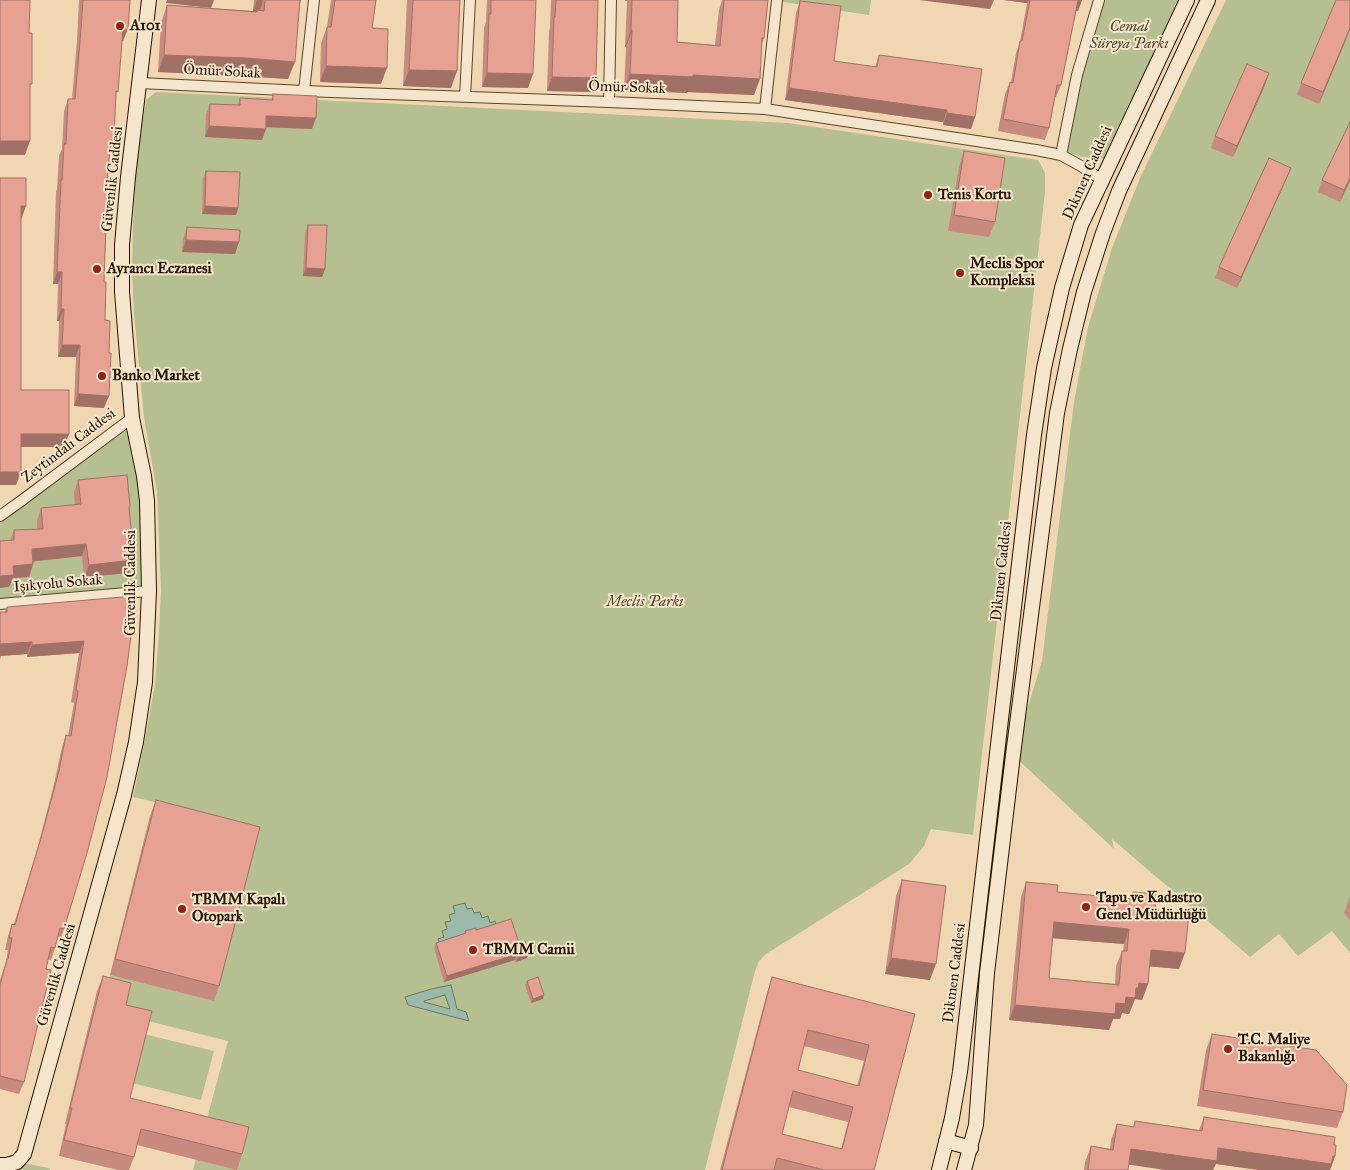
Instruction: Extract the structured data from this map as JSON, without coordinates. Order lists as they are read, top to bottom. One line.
{"streets":{"main road":["Dikmen Caddesi","Güvenlik Caddesi"],"street":["Ömür Sokak","Zeytindalı Caddesi","Işıkyolu Sokak"]},"crossings":[["Ömür Sokak","Dikmen Caddesi"],["Ömür Sokak","Güvenlik Caddesi"],["Güvenlik Caddesi","Zeytindalı Caddesi"],["Güvenlik Caddesi","Işıkyolu Sokak"]],"parks":["Cemal Süreya Parkı","Meclis Parkı"],"places":["A101","Tenis Kortu","Ayrancı Eczanesi","Meclis Spor Kompleksi","Banko Market","Tapu ve Kadastro Genel Müdürlüğü","TBMM Kapalı Otopark","TBMM Camii","T.C. Maliye Bakanlığı"]}
